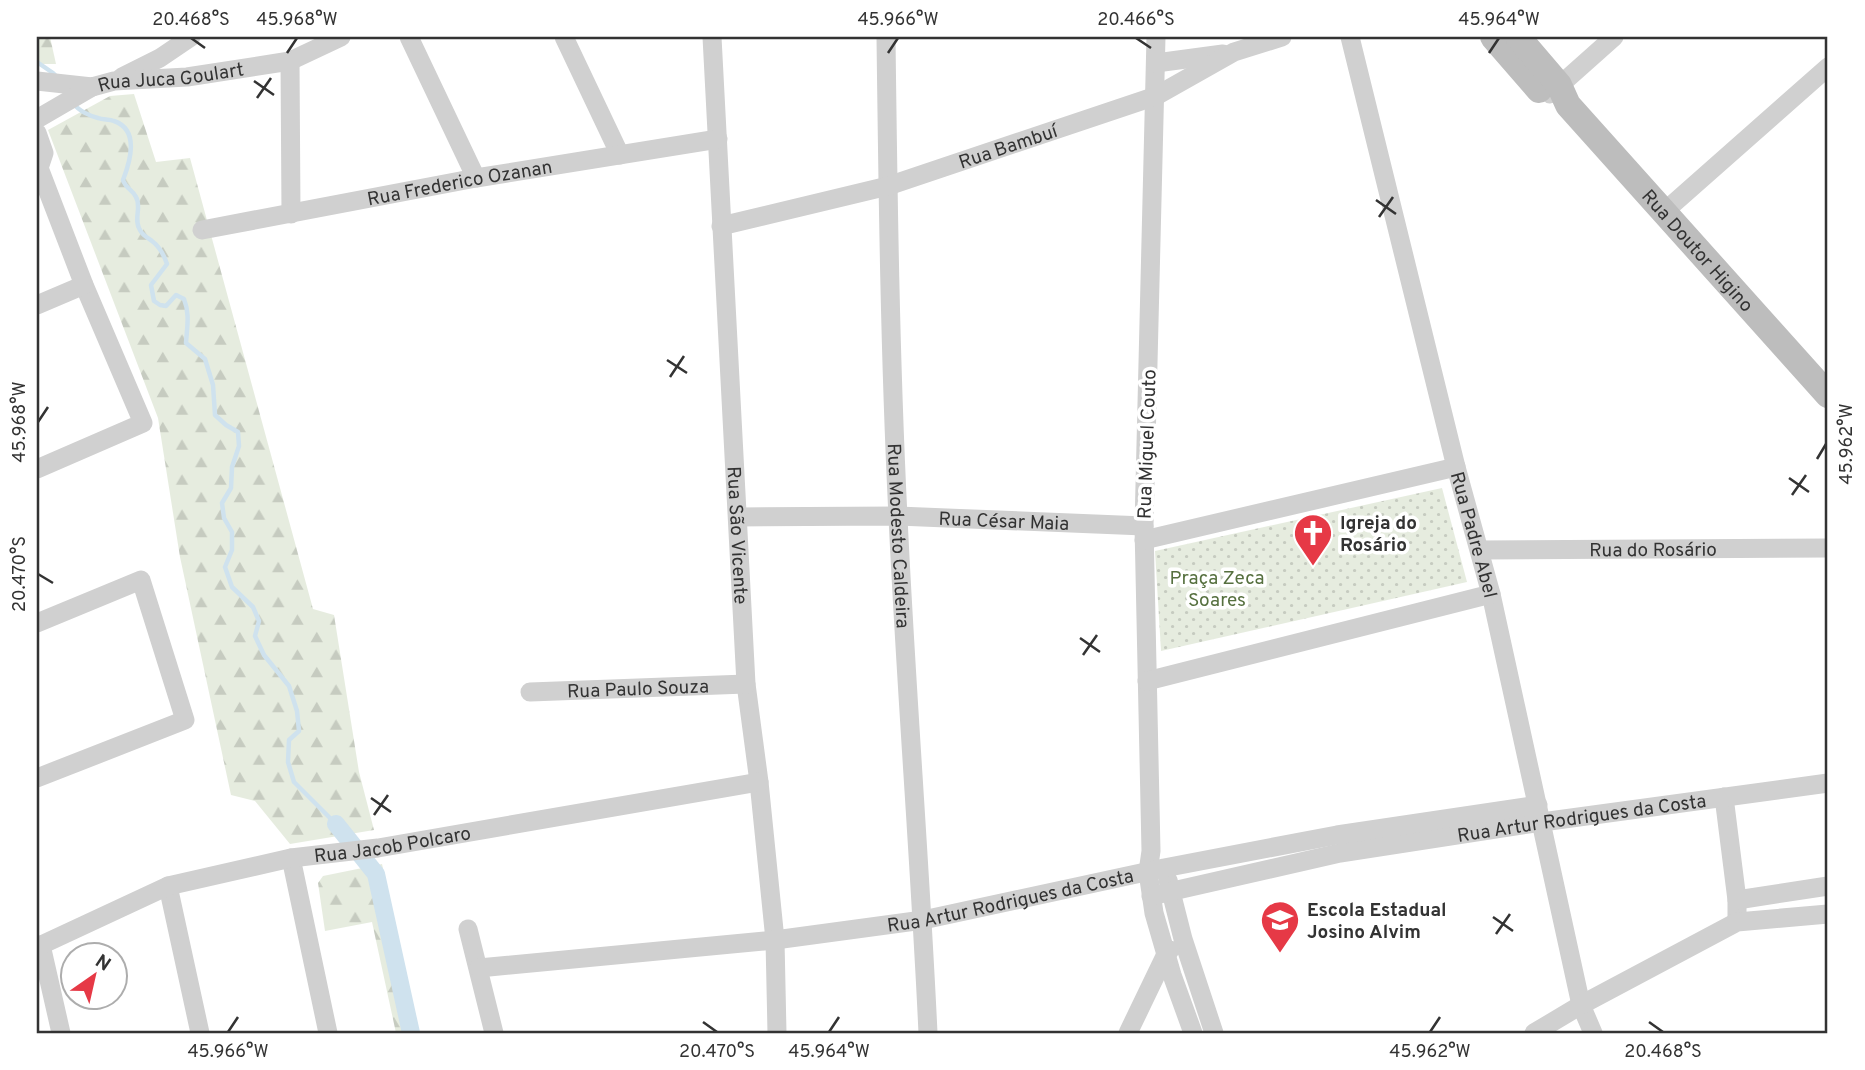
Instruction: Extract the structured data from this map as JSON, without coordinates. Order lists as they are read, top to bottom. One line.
{"streets":{"main road":["Rua Doutor Higino"],"street":["Rua Juca Goulart","Rua Bambuí","Rua Frederico Ozanan","Rua Miguel Couto","Rua César Maia","Rua Padre Abel","Rua Modesto Caldeira","Rua São Vicente","Rua do Rosário","Rua Paulo Souza","Rua Artur Rodrigues da Costa","Rua Jacob Polcaro"]},"crossings":[["Rua Bambuí","Rua Miguel Couto"],["Rua Bambuí","Rua Modesto Caldeira"],["Rua Bambuí","Rua São Vicente"],["Rua Frederico Ozanan","Rua São Vicente"],["Rua Miguel Couto","Rua César Maia"],["Rua Miguel Couto","Rua Artur Rodrigues da Costa"],["Rua César Maia","Rua Modesto Caldeira"],["Rua César Maia","Rua São Vicente"],["Rua Padre Abel","Rua do Rosário"],["Rua Padre Abel","Rua Artur Rodrigues da Costa"],["Rua Modesto Caldeira","Rua Artur Rodrigues da Costa"],["Rua São Vicente","Rua Paulo Souza"],["Rua São Vicente","Rua Artur Rodrigues da Costa"],["Rua São Vicente","Rua Jacob Polcaro"]],"parks":["Praça Zeca Soares"],"places":{"church":["Igreja do Rosário"],"school or university":["Escola Estadual Josino Alvim"]},"north":"top right","coordinates":["20.468°S","45.968°W","45.966°W","20.466°S","45.964°W","45.962°W","20.470°S"]}
